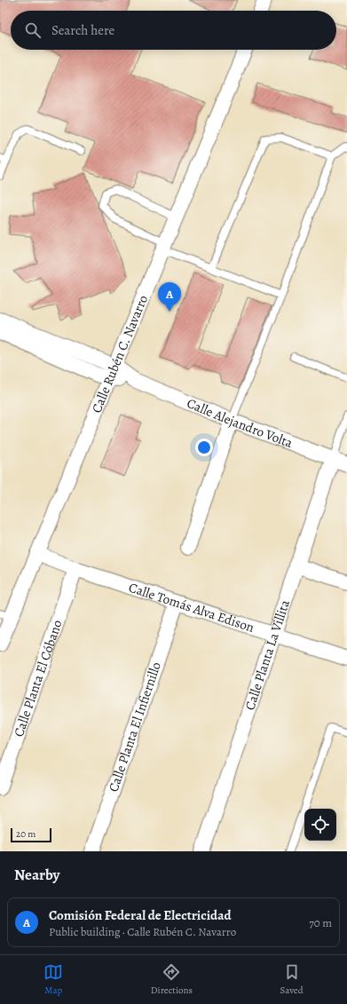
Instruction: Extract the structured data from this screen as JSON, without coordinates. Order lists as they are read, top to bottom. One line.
{"streets":{"street":["Calle Rubén C. Navarro","Calle Alejandro Volta","Calle Tomás Alva Edison","Calle Planta La Villita","Calle Planta El Cóbano","Calle Planta El Infiernillo"]},"crossings":[["Calle Rubén C. Navarro","Calle Alejandro Volta"],["Calle Rubén C. Navarro","Calle Tomás Alva Edison"],["Calle Alejandro Volta","Calle Planta La Villita"],["Calle Tomás Alva Edison","Calle Planta La Villita"],["Calle Tomás Alva Edison","Calle Planta El Cóbano"],["Calle Tomás Alva Edison","Calle Planta El Infiernillo"]],"scale_bar":"20 m","page":{"search":"Search here","pins":"A","scale":"20 m","heading":"Nearby","list":[{"mark":"A","name":"Comisión Federal de Electricidad","note":"Public building · Calle Rubén C. Navarro","value":"70 m"}],"nav":["Map","Directions","Saved"]}}
